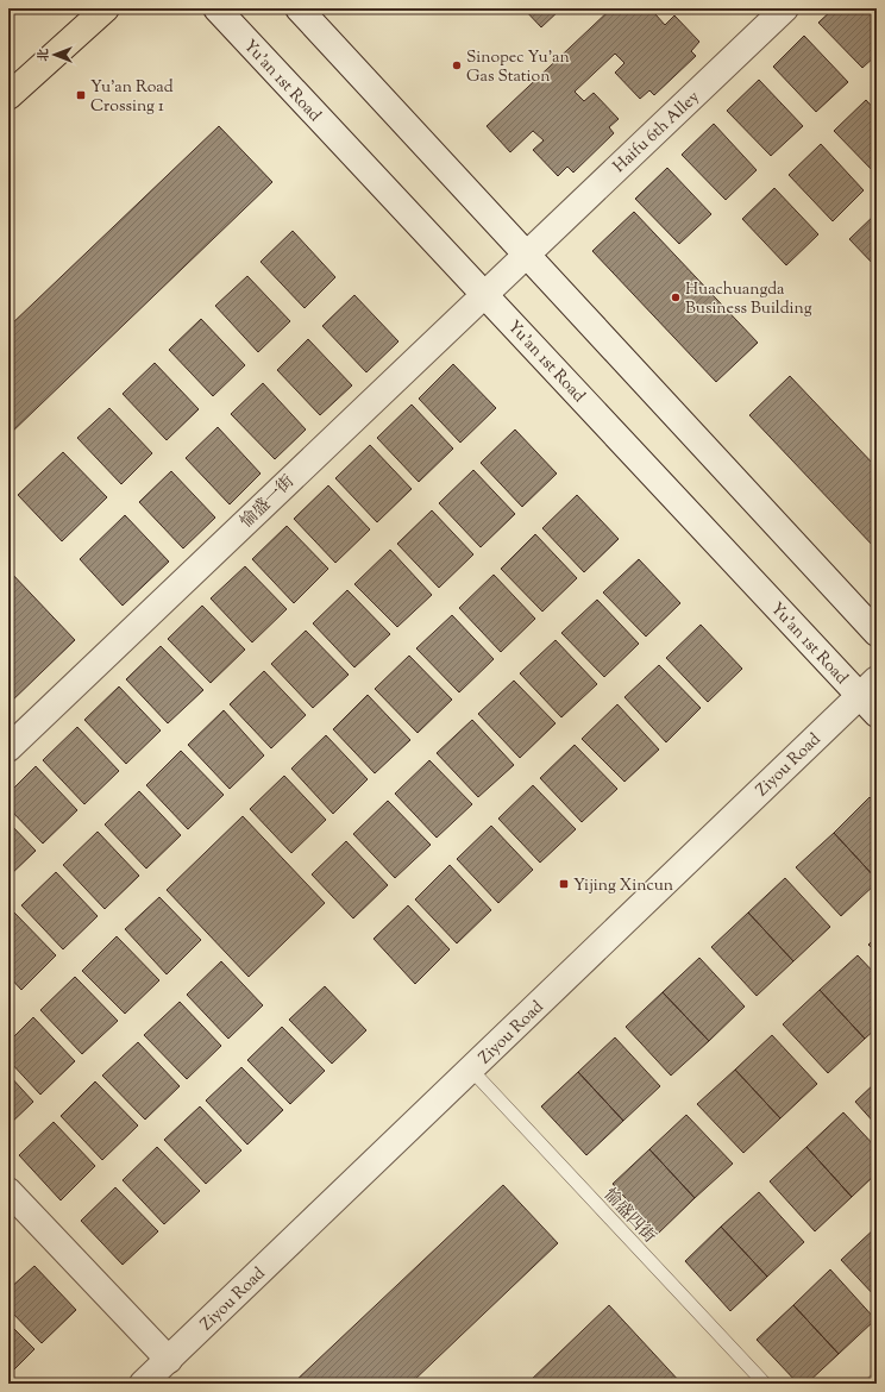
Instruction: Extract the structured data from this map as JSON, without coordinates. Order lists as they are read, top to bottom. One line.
{"streets":{"street":["Yu’an 1st Road","Haifu 6th Alley","愉盛一街","Ziyou Road"],"lane":["愉盛四街"]},"crossings":[["Yu’an 1st Road","愉盛一街"],["Yu’an 1st Road","Ziyou Road"],["Haifu 6th Alley","愉盛一街"],["Ziyou Road","愉盛四街"]],"places":{"other":["Sinopec Yu’an Gas Station","Huachuangda Business Building"],"transit":["Yu'an Road Crossing 1","Yijing Xincun"]},"north":"left"}
